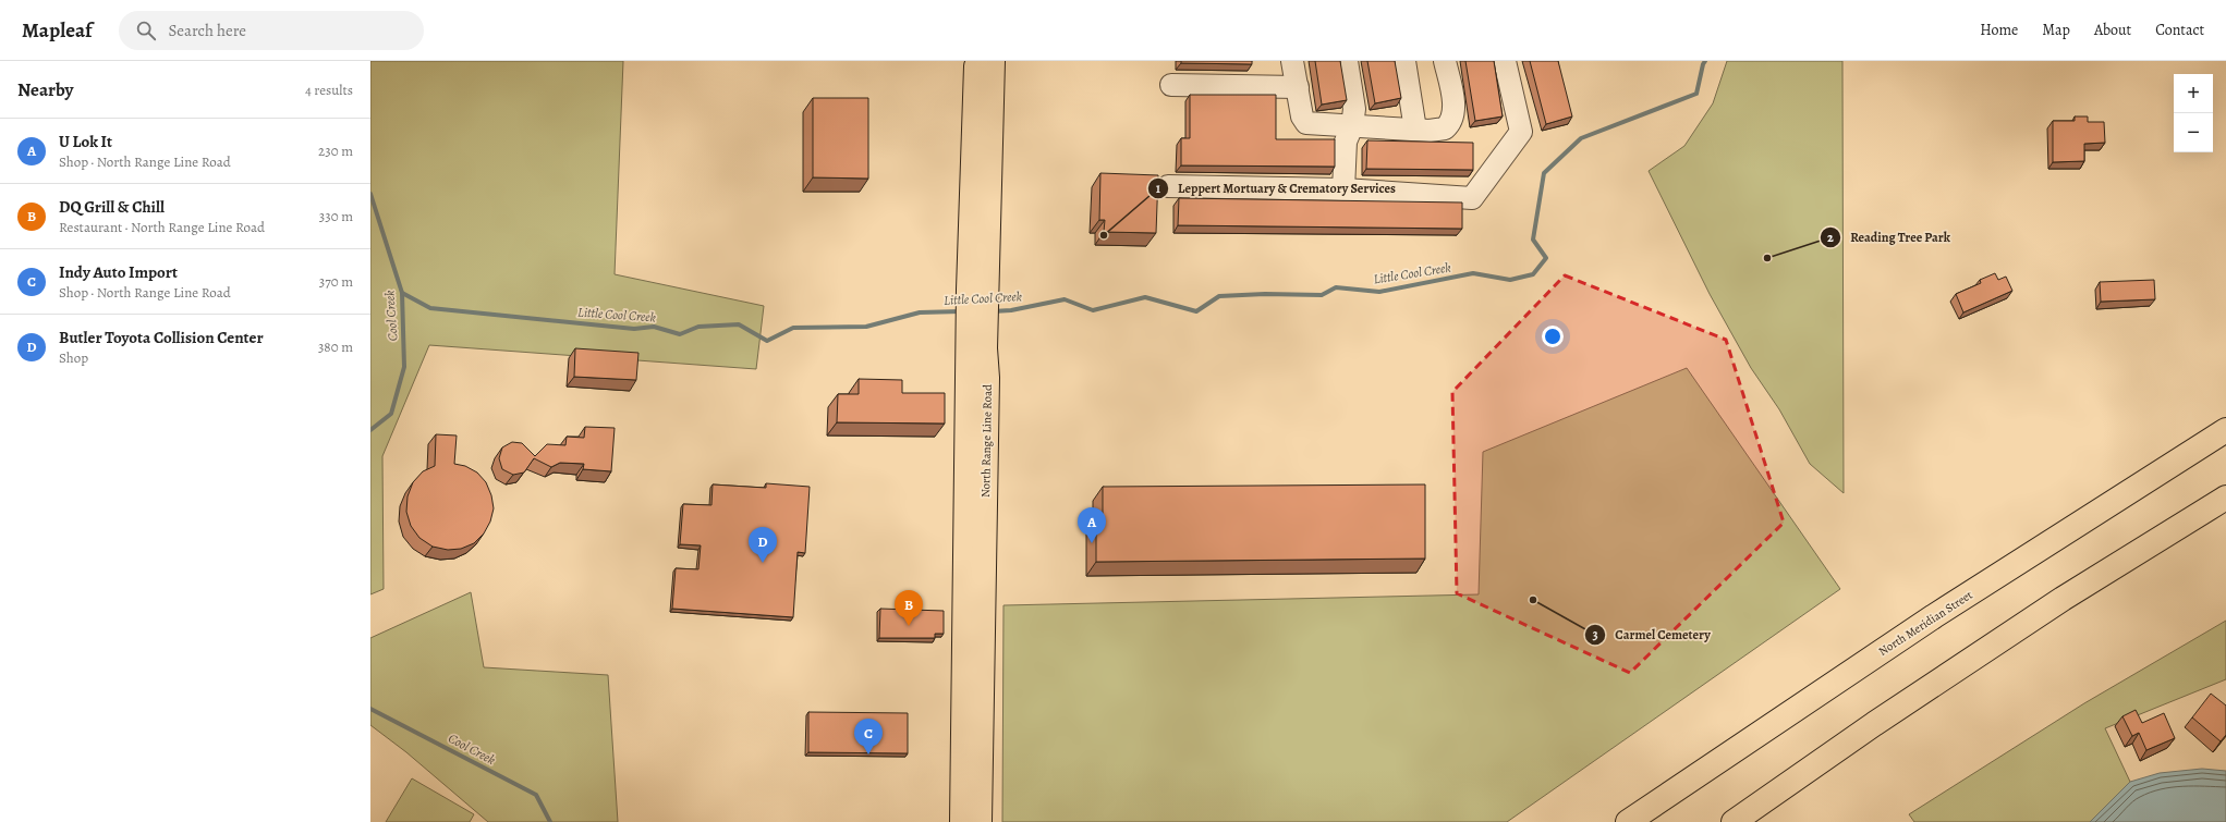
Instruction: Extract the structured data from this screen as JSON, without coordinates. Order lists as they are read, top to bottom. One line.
{"streets":{"main road":["North Range Line Road","North Meridian Street"]},"water":["Little Cool Creek","Cool Creek"],"places":["Leppert Mortuary & Crematory Services","Reading Tree Park","Carmel Cemetery"],"page":{"header":"Mapleaf","search":"Search here","nav":["Home","Map","About","Contact"],"heading":["Nearby","4 results"],"map_buttons":["+","−"],"list":[{"mark":"A","name":"U Lok It","note":"Shop · North Range Line Road","value":"230 m"},{"mark":"B","name":"DQ Grill & Chill","note":"Restaurant · North Range Line Road","value":"330 m"},{"mark":"C","name":"Indy Auto Import","note":"Shop · North Range Line Road","value":"370 m"},{"mark":"D","name":"Butler Toyota Collision Center","note":"Shop","value":"380 m"}],"pins":["A","D","B","C"]}}
